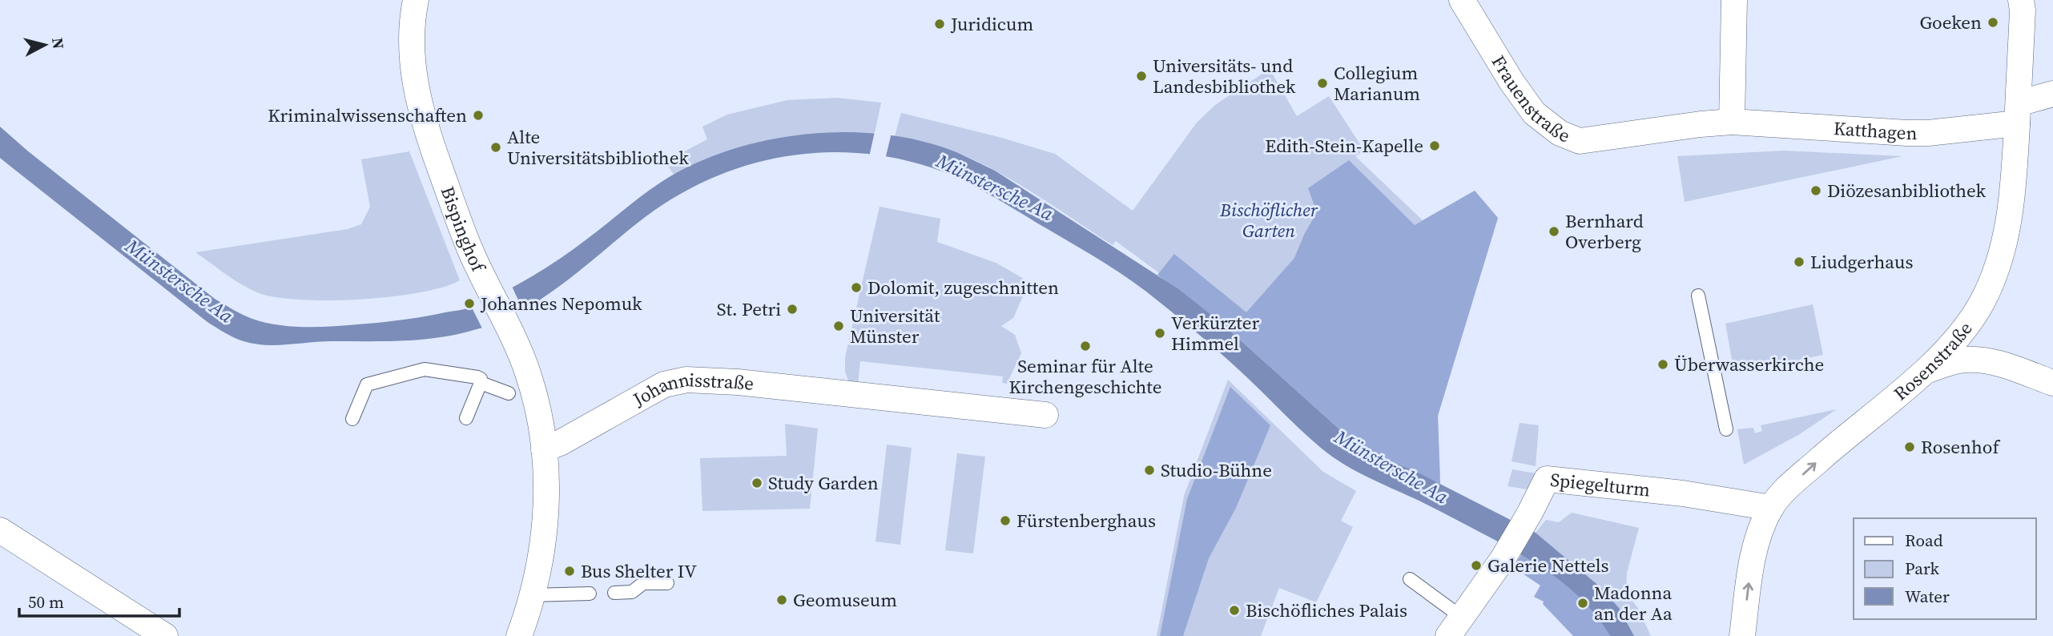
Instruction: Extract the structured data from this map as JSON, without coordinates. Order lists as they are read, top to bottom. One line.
{"streets":{"street":["Frauenstraße","Katthagen","Bispinghof","Rosenstraße","Johannisstraße","Spiegelturm"]},"crossings":[["Frauenstraße","Katthagen"],["Katthagen","Rosenstraße"],["Bispinghof","Johannisstraße"],["Rosenstraße","Spiegelturm"]],"one_way":["Rosenstraße"],"water":["Münstersche Aa"],"parks":["Bischöflicher Garten"],"places":["Goeken","Juridicum","Universitäts- und Landesbibliothek","Collegium Marianum","Kriminalwissenschaften","Edith-Stein-Kapelle","Alte Universitätsbibliothek","Diözesanbibliothek","Bernhard Overberg","Liudgerhaus","Dolomit, zugeschnitten","Johannes Nepomuk","St. Petri","Universität Münster","Verkürzter Himmel","Seminar für Alte Kirchengeschichte","Überwasserkirche","Rosenhof","Studio-Bühne","Study Garden","Fürstenberghaus","Galerie Nettels","Bus Shelter IV","Geomuseum","Madonna an der Aa","Bischöfliches Palais"],"legend":["Road","Park","Water"],"scale_bar":"50 m","north":"right"}
